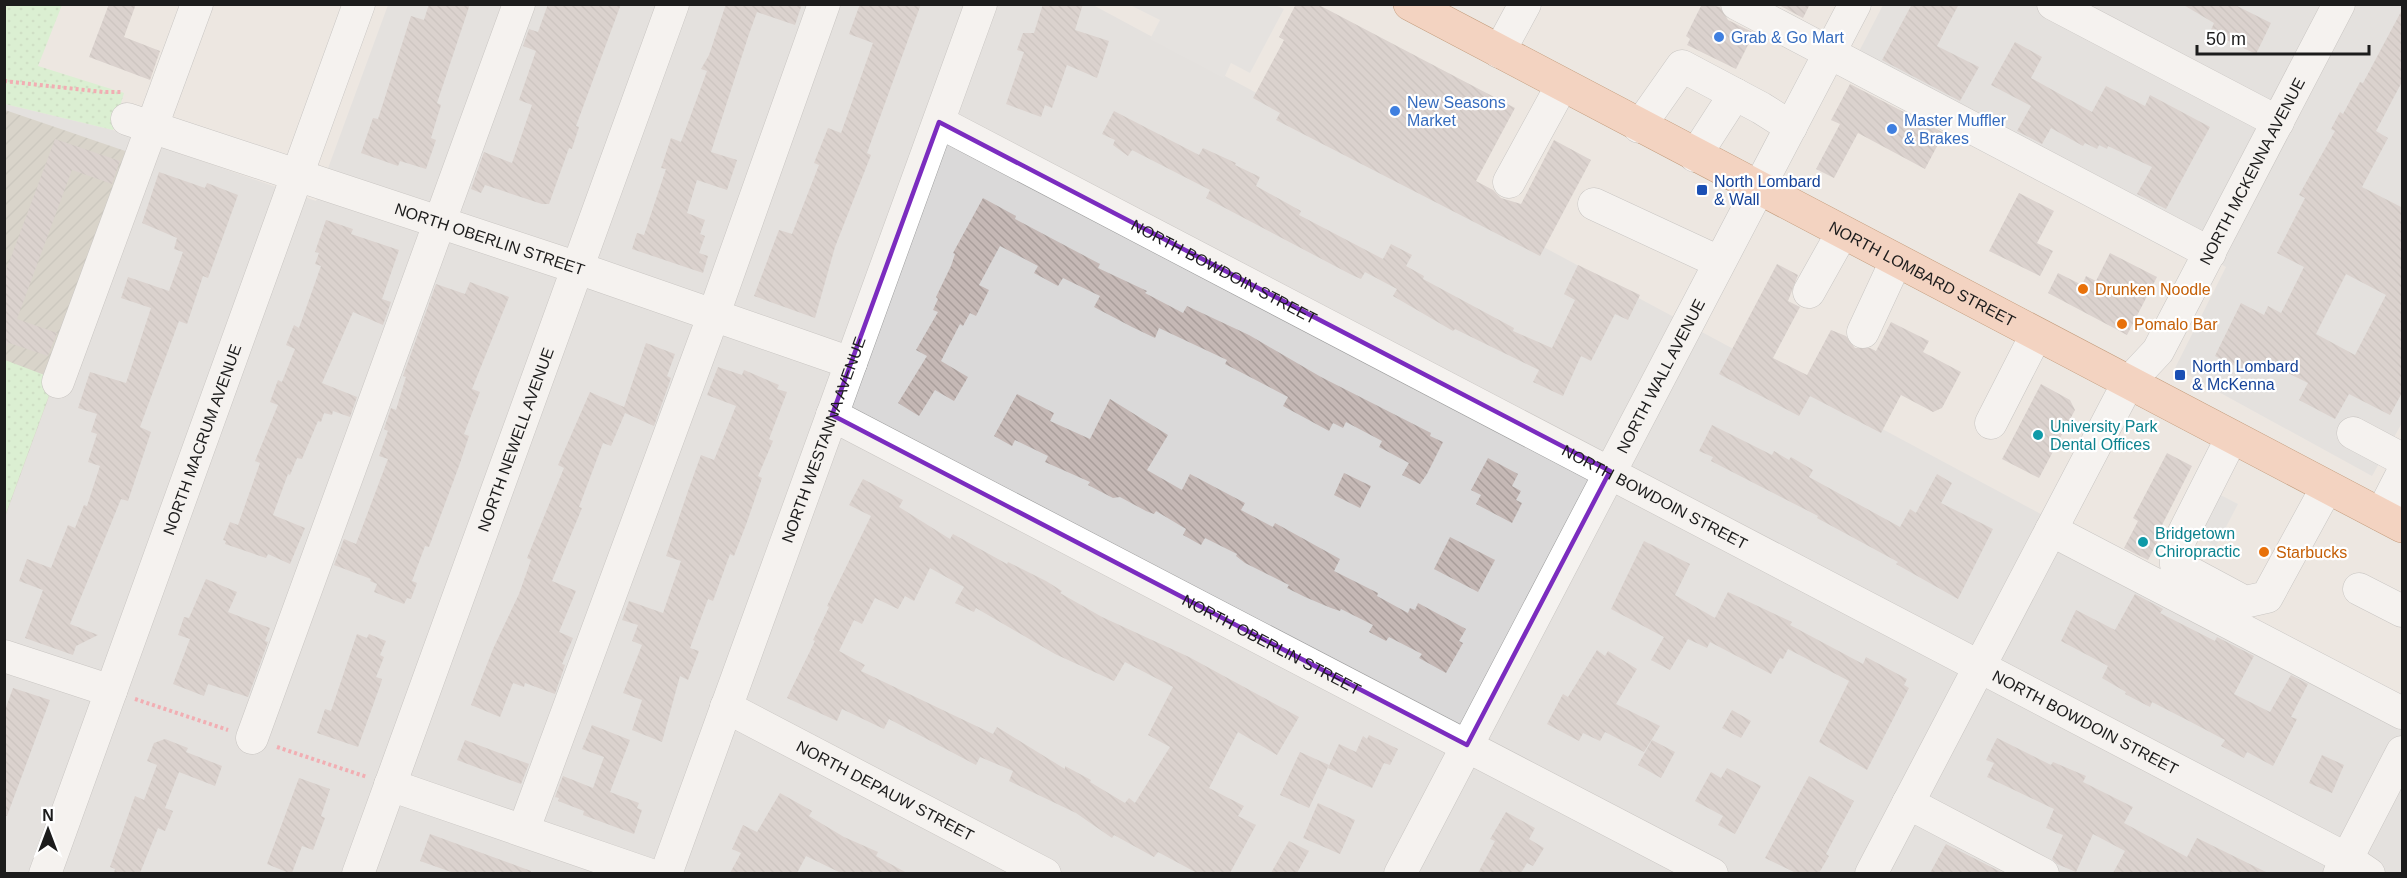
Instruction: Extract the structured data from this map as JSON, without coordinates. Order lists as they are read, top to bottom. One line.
{"streets":{"main road":["NORTH LOMBARD STREET"],"street":["NORTH MCKENNA AVENUE","NORTH OBERLIN STREET","NORTH BOWDOIN STREET","NORTH WALL AVENUE","NORTH MACRUM AVENUE","NORTH NEWELL AVENUE","NORTH WESTANNA AVENUE","NORTH DEPAUW STREET"]},"crossings":[["NORTH MCKENNA AVENUE","NORTH BOWDOIN STREET"],["NORTH MCKENNA AVENUE","NORTH LOMBARD STREET"],["NORTH OBERLIN STREET","NORTH WALL AVENUE"],["NORTH OBERLIN STREET","NORTH MACRUM AVENUE"],["NORTH OBERLIN STREET","NORTH NEWELL AVENUE"],["NORTH OBERLIN STREET","NORTH WESTANNA AVENUE"],["NORTH BOWDOIN STREET","NORTH WALL AVENUE"],["NORTH BOWDOIN STREET","NORTH WESTANNA AVENUE"],["NORTH LOMBARD STREET","NORTH WALL AVENUE"],["NORTH WESTANNA AVENUE","NORTH DEPAUW STREET"]],"places":{"other":["Grab & Go Mart","New Seasons Market","Master Muffler & Brakes","Drunken Noodle","Pomalo Bar","University Park Dental Offices","Bridgetown Chiropractic","Starbucks"],"transit":["North Lombard & Wall","North Lombard & McKenna"]},"scale_bar":"50 m","north":"top"}
